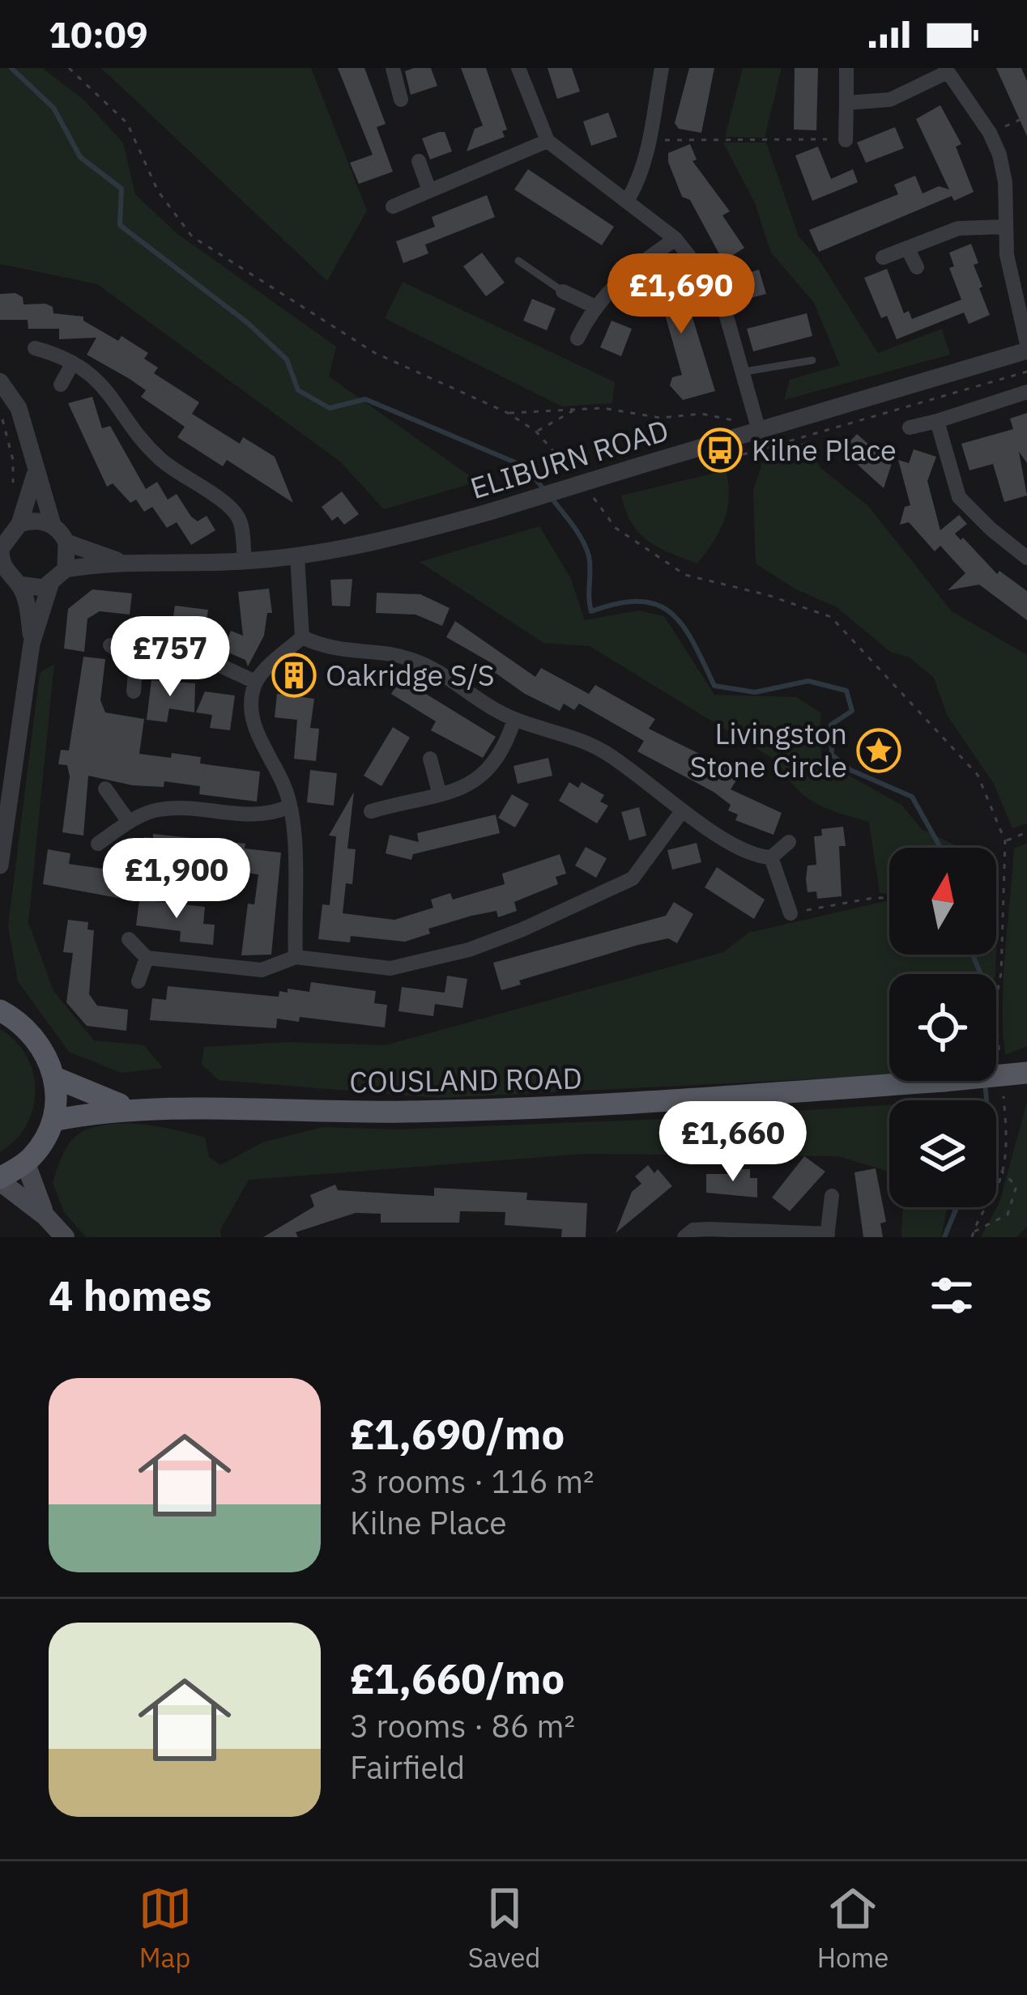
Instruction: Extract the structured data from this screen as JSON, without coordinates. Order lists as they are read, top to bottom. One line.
{"streets":{"main road":["COUSLAND ROAD"],"street":["ELIBURN ROAD"]},"places":{"bus stop":["Kilne Place"],"building":["Oakridge S/S"],"place":["Livingston Stone Circle"]},"north":"top","page":{"status":"10:09","price":["£1,690","£757","£1,900","£1,660"],"heading":"4 homes","list":[{"name":"£1,690/mo","note":"3 rooms · 116 m² · Kilne Place"},{"name":"£1,660/mo","note":"3 rooms · 86 m² · Fairfield"}],"tabs":["Map","Saved","Home"]}}
